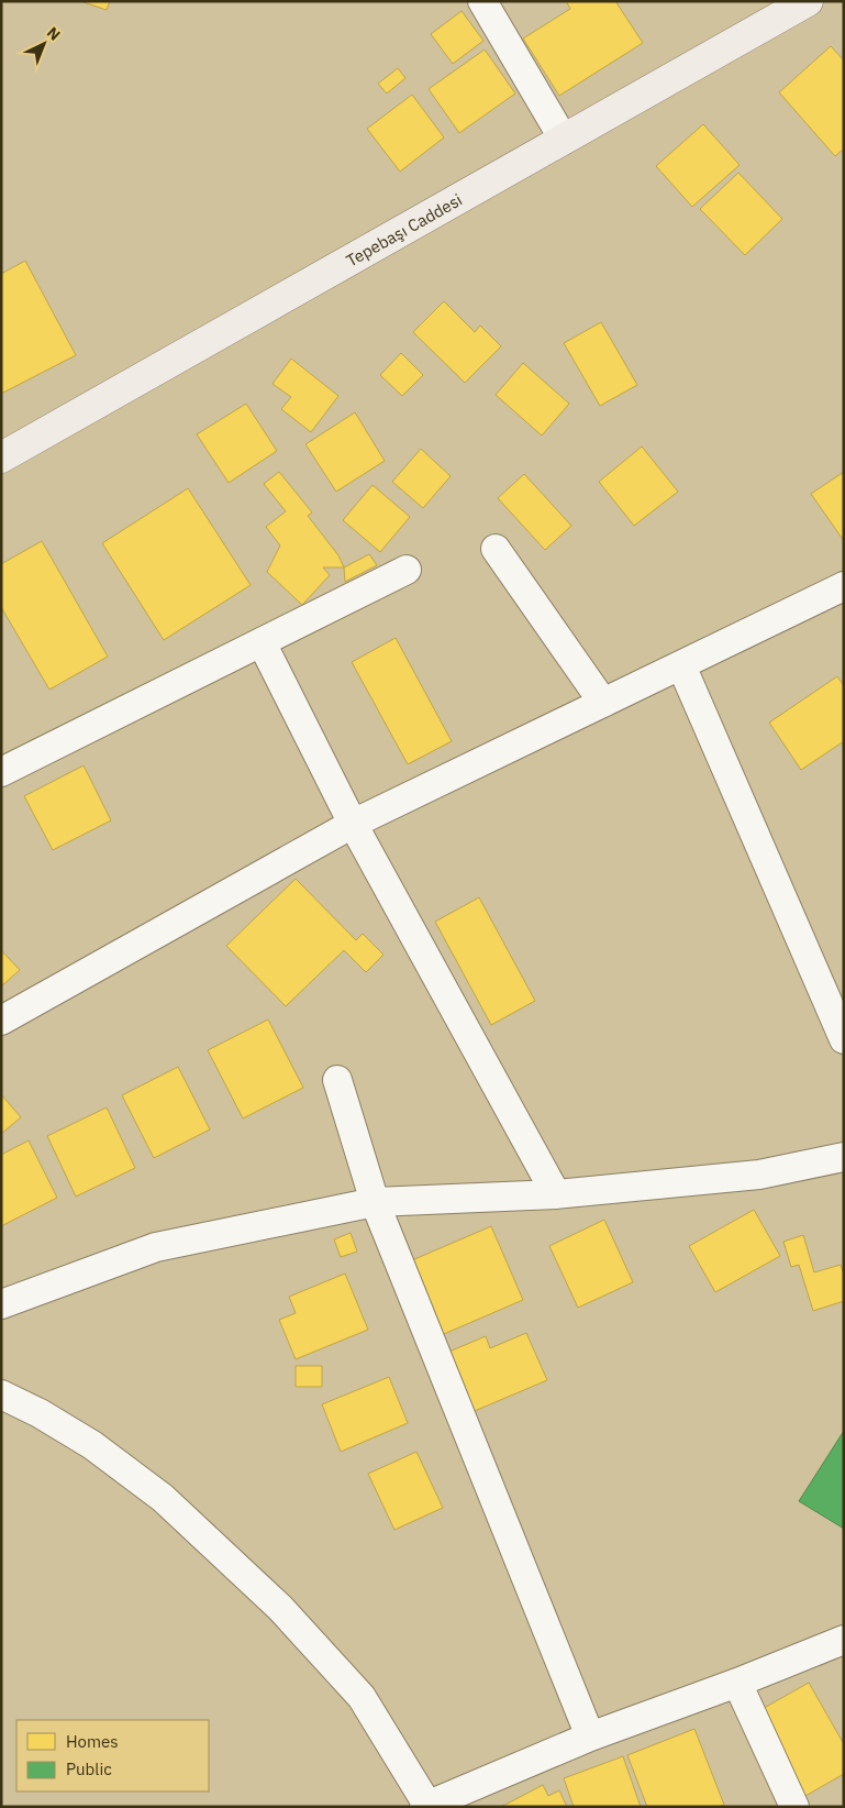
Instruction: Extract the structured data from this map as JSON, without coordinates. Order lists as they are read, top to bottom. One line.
{"streets":{"main road":["Tepebaşı Caddesi"]},"legend":["Homes","Public"],"north":"top right"}
